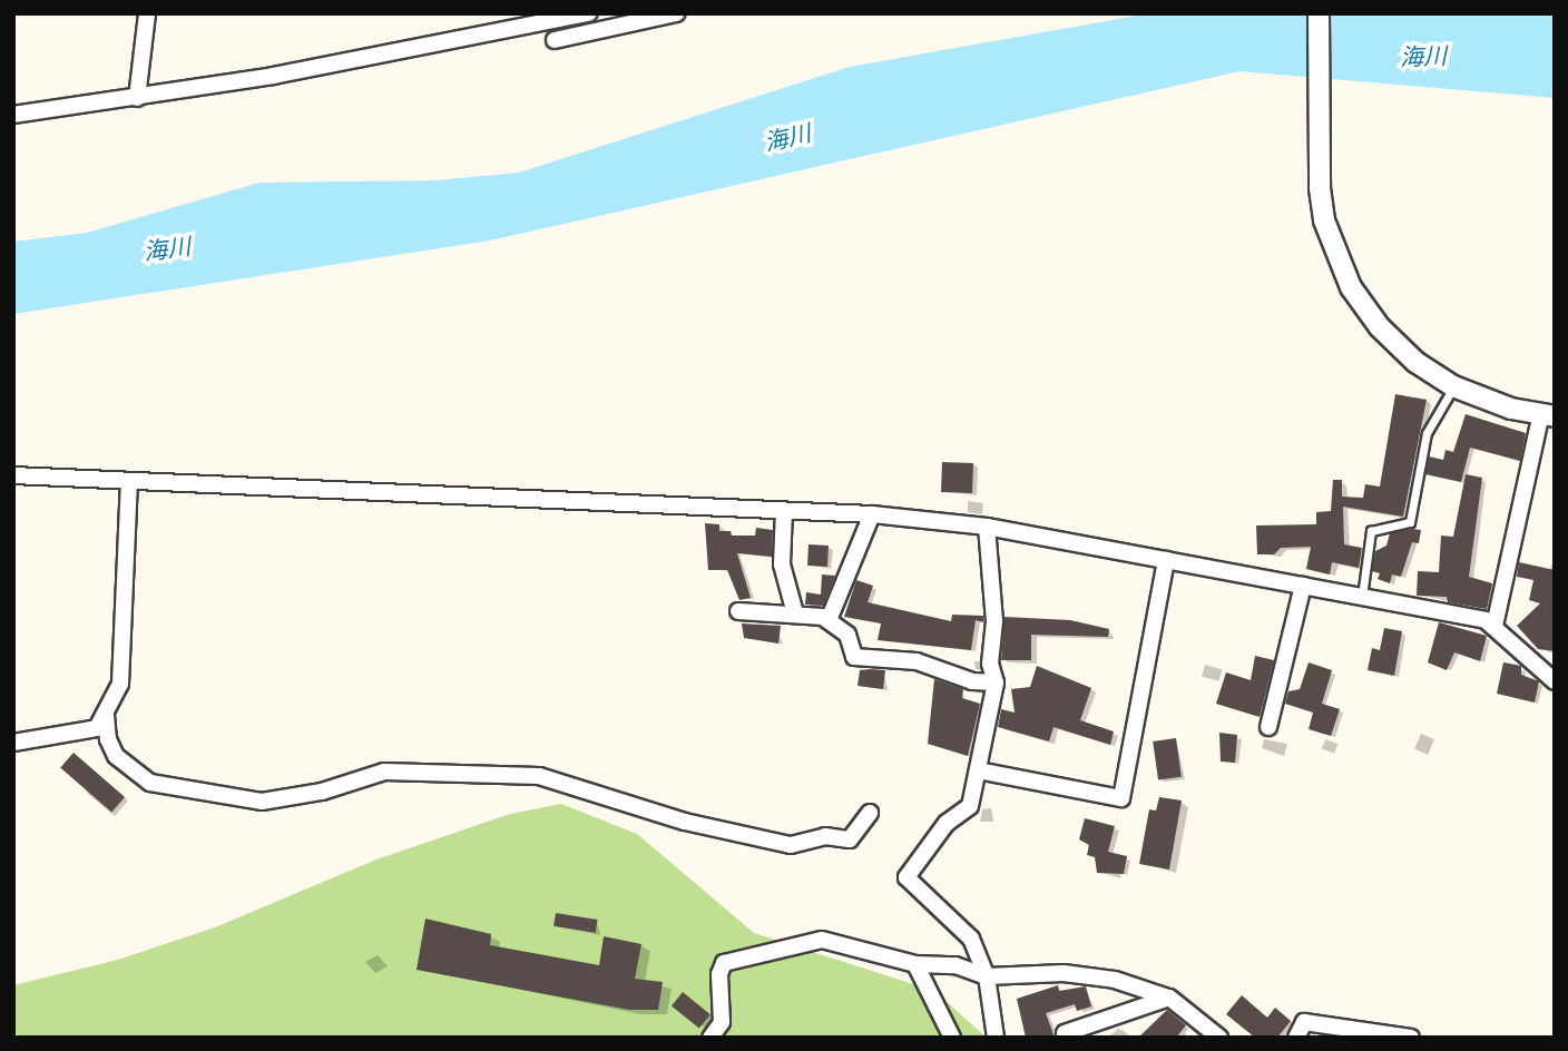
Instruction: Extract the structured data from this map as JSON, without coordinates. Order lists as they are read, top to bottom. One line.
{"water":["海川"]}
